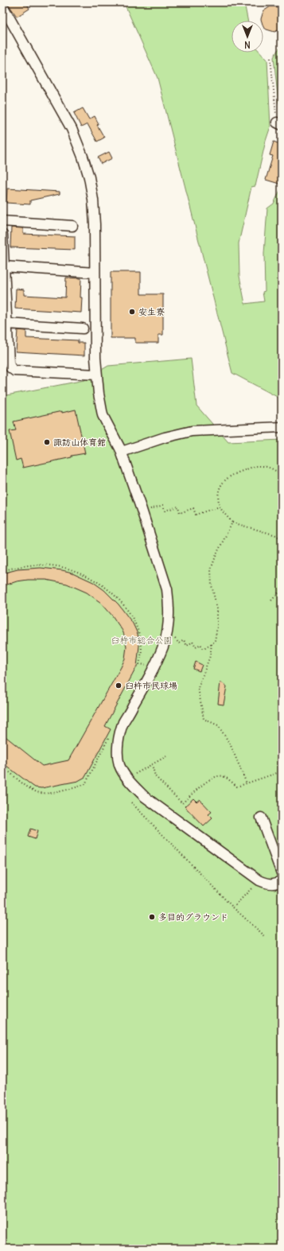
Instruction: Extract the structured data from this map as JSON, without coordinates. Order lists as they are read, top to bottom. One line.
{"parks":["臼杵市総合公園"],"places":["安生寮","諏訪山体育館","臼杵市民球場","多目的グラウンド"],"north":"bottom"}
